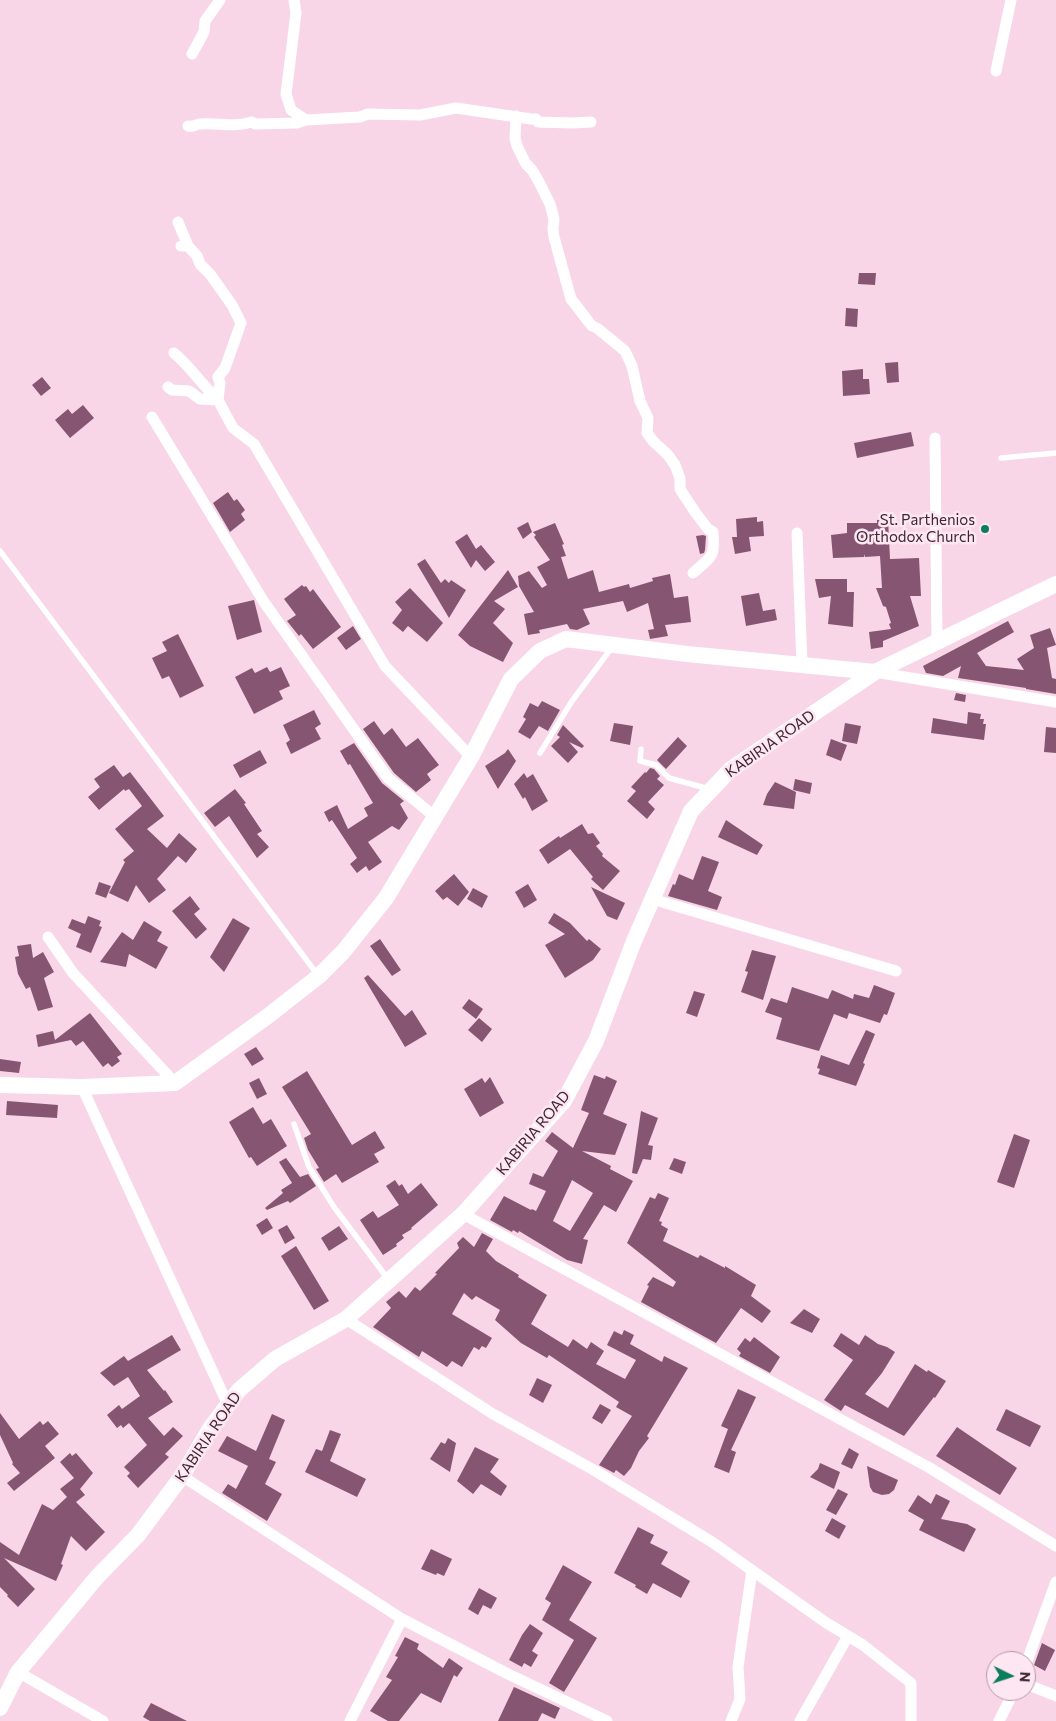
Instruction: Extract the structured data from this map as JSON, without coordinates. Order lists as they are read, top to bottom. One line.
{"streets":{"main road":["KABIRIA ROAD"]},"places":["St. Parthenios Orthodox Church"],"north":"right"}
